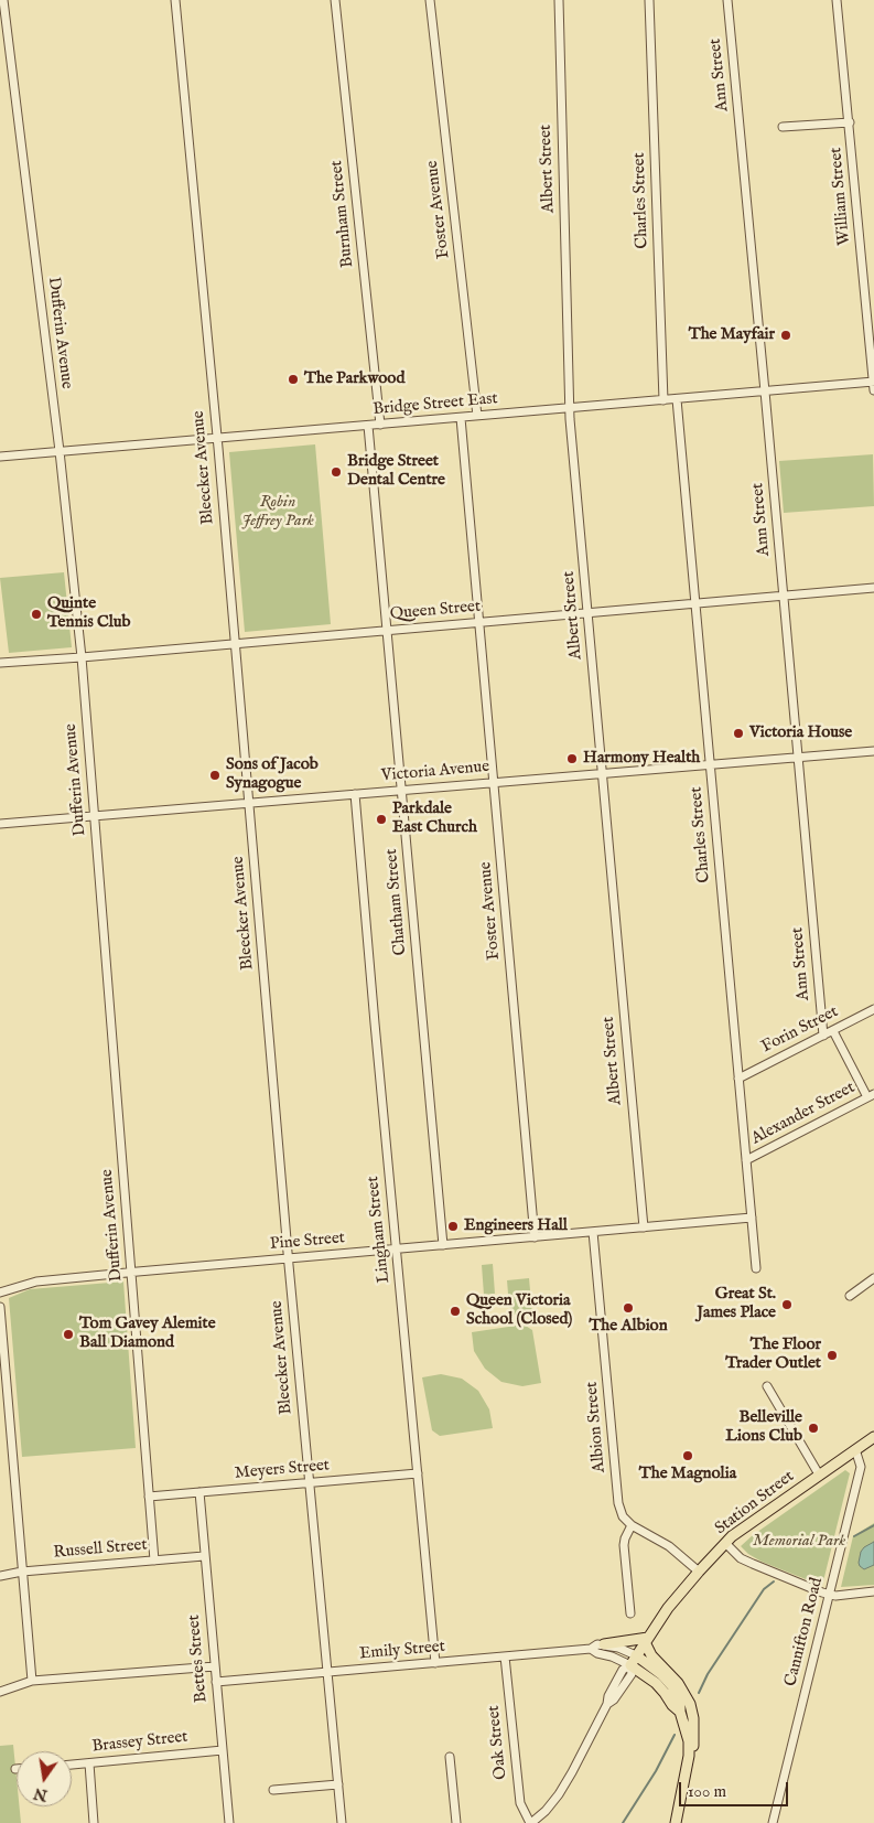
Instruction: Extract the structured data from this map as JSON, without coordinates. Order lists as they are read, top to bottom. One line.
{"streets":{"main road":["Station Street"],"street":["Ann Street","Albert Street","William Street","Charles Street","Foster Avenue","Burnham Street","Dufferin Avenue","Bridge Street East","Bleecker Avenue","Queen Street","Victoria Avenue","Chatham Street","Forin Street","Alexander Street","Lingham Street","Pine Street","Albion Street","Meyers Street","Russell Street","Cannifton Road","Emily Street","Bettes Street","Brassey Street","Oak Street"]},"crossings":[["Ann Street","Bridge Street East"],["Ann Street","Queen Street"],["Ann Street","Victoria Avenue"],["Ann Street","Forin Street"],["Albert Street","Bridge Street East"],["Albert Street","Queen Street"],["Albert Street","Victoria Avenue"],["Albert Street","Pine Street"],["William Street","Bridge Street East"],["Charles Street","Bridge Street East"],["Charles Street","Queen Street"],["Charles Street","Victoria Avenue"],["Charles Street","Forin Street"],["Charles Street","Alexander Street"],["Charles Street","Pine Street"],["Foster Avenue","Bridge Street East"],["Foster Avenue","Queen Street"],["Foster Avenue","Victoria Avenue"],["Foster Avenue","Pine Street"],["Burnham Street","Bridge Street East"],["Dufferin Avenue","Bridge Street East"],["Dufferin Avenue","Queen Street"],["Dufferin Avenue","Victoria Avenue"],["Dufferin Avenue","Pine Street"],["Dufferin Avenue","Meyers Street"],["Dufferin Avenue","Russell Street"],["Bridge Street East","Bleecker Avenue"],["Bridge Street East","Chatham Street"],["Bleecker Avenue","Queen Street"],["Bleecker Avenue","Victoria Avenue"],["Bleecker Avenue","Pine Street"],["Bleecker Avenue","Meyers Street"],["Bleecker Avenue","Emily Street"],["Queen Street","Chatham Street"],["Victoria Avenue","Chatham Street"],["Victoria Avenue","Lingham Street"],["Chatham Street","Pine Street"],["Lingham Street","Pine Street"],["Lingham Street","Meyers Street"],["Lingham Street","Emily Street"],["Pine Street","Albion Street"],["Meyers Street","Bettes Street"],["Station Street","Cannifton Road"],["Station Street","Emily Street"],["Station Street","Oak Street"],["Russell Street","Bettes Street"],["Emily Street","Bettes Street"],["Emily Street","Oak Street"],["Bettes Street","Brassey Street"]],"parks":["Robin Jeffrey Park","Memorial Park"],"places":["The Mayfair","The Parkwood","Bridge Street Dental Centre","Quinte Tennis Club","Victoria House","Harmony Health","Sons of Jacob Synagogue","Parkdale East Church","Engineers Hall","Great St. James Place","The Albion","Queen Victoria School (Closed)","Tom Gavey Alemite Ball Diamond","The Floor Trader Outlet","Belleville Lions Club","The Magnolia"],"scale_bar":"100 m","north":"bottom"}
